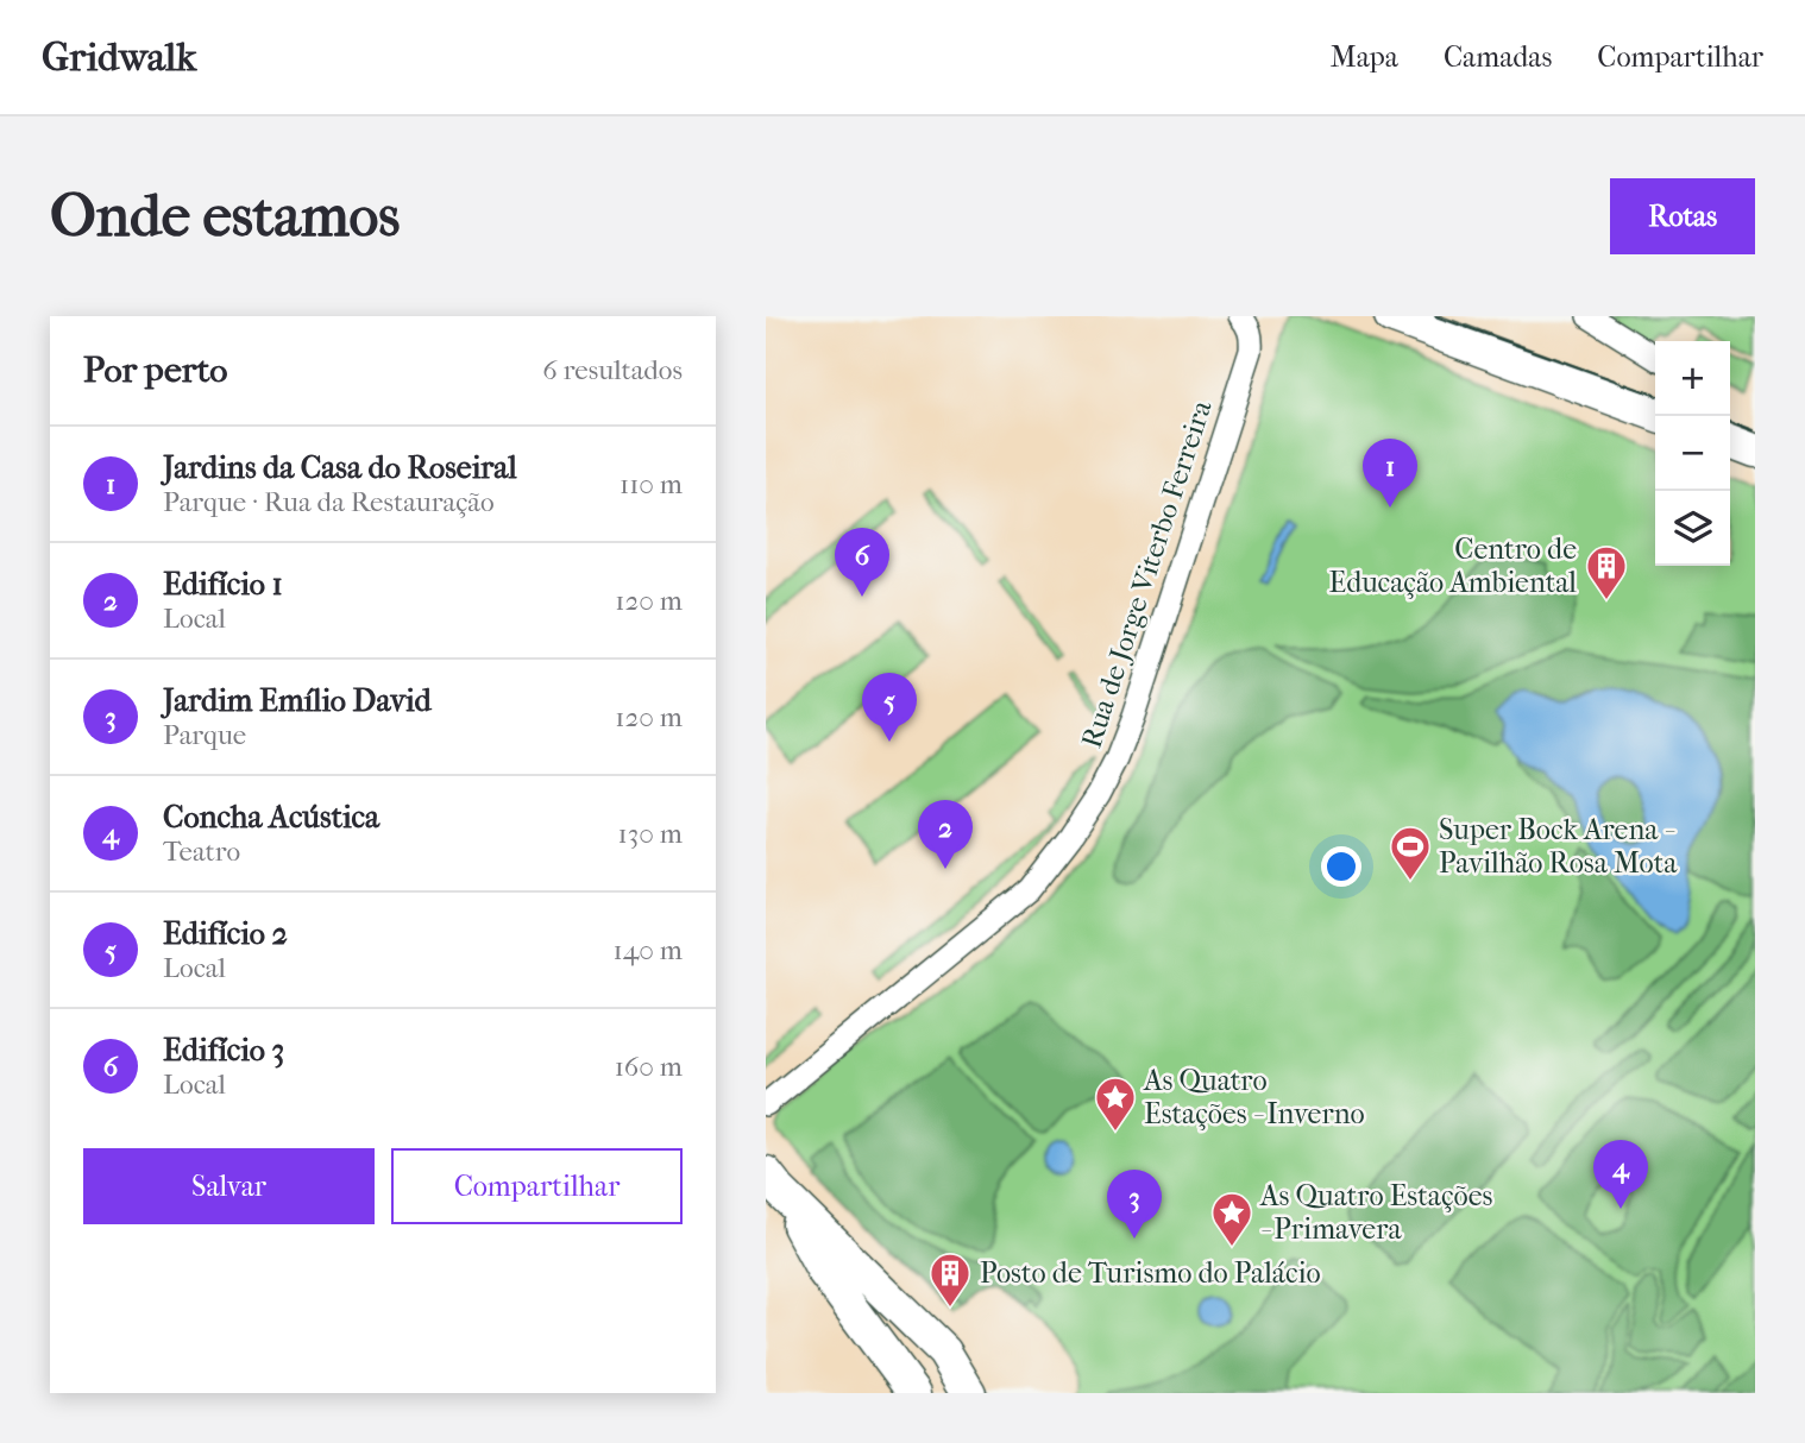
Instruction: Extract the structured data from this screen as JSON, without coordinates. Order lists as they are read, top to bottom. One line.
{"streets":{"street":["Rua de Jorge Viterbo Ferreira"]},"places":{"building":["Centro de Educação Ambiental","Posto de Turismo do Palácio"],"sports":["Super Bock Arena - Pavilhão Rosa Mota"],"place":["As Quatro Estações - Inverno","As Quatro Estações - Primavera"]},"page":{"header":"Gridwalk","nav":["Mapa","Camadas","Compartilhar"],"buttons":["Rotas",["Salvar","Compartilhar"]],"title":"Onde estamos","heading":["Por perto","6 resultados"],"map_buttons":["+","−"],"list":[{"mark":"1","name":"Jardins da Casa do Roseiral","note":"Parque · Rua da Restauração","value":"110 m"},{"mark":"2","name":"Edifício 1","note":"Local","value":"120 m"},{"mark":"3","name":"Jardim Emílio David","note":"Parque","value":"120 m"},{"mark":"4","name":"Concha Acústica","note":"Teatro","value":"130 m"},{"mark":"5","name":"Edifício 2","note":"Local","value":"140 m"},{"mark":"6","name":"Edifício 3","note":"Local","value":"160 m"}],"pins":["1","6","5","2","4","3"]}}
